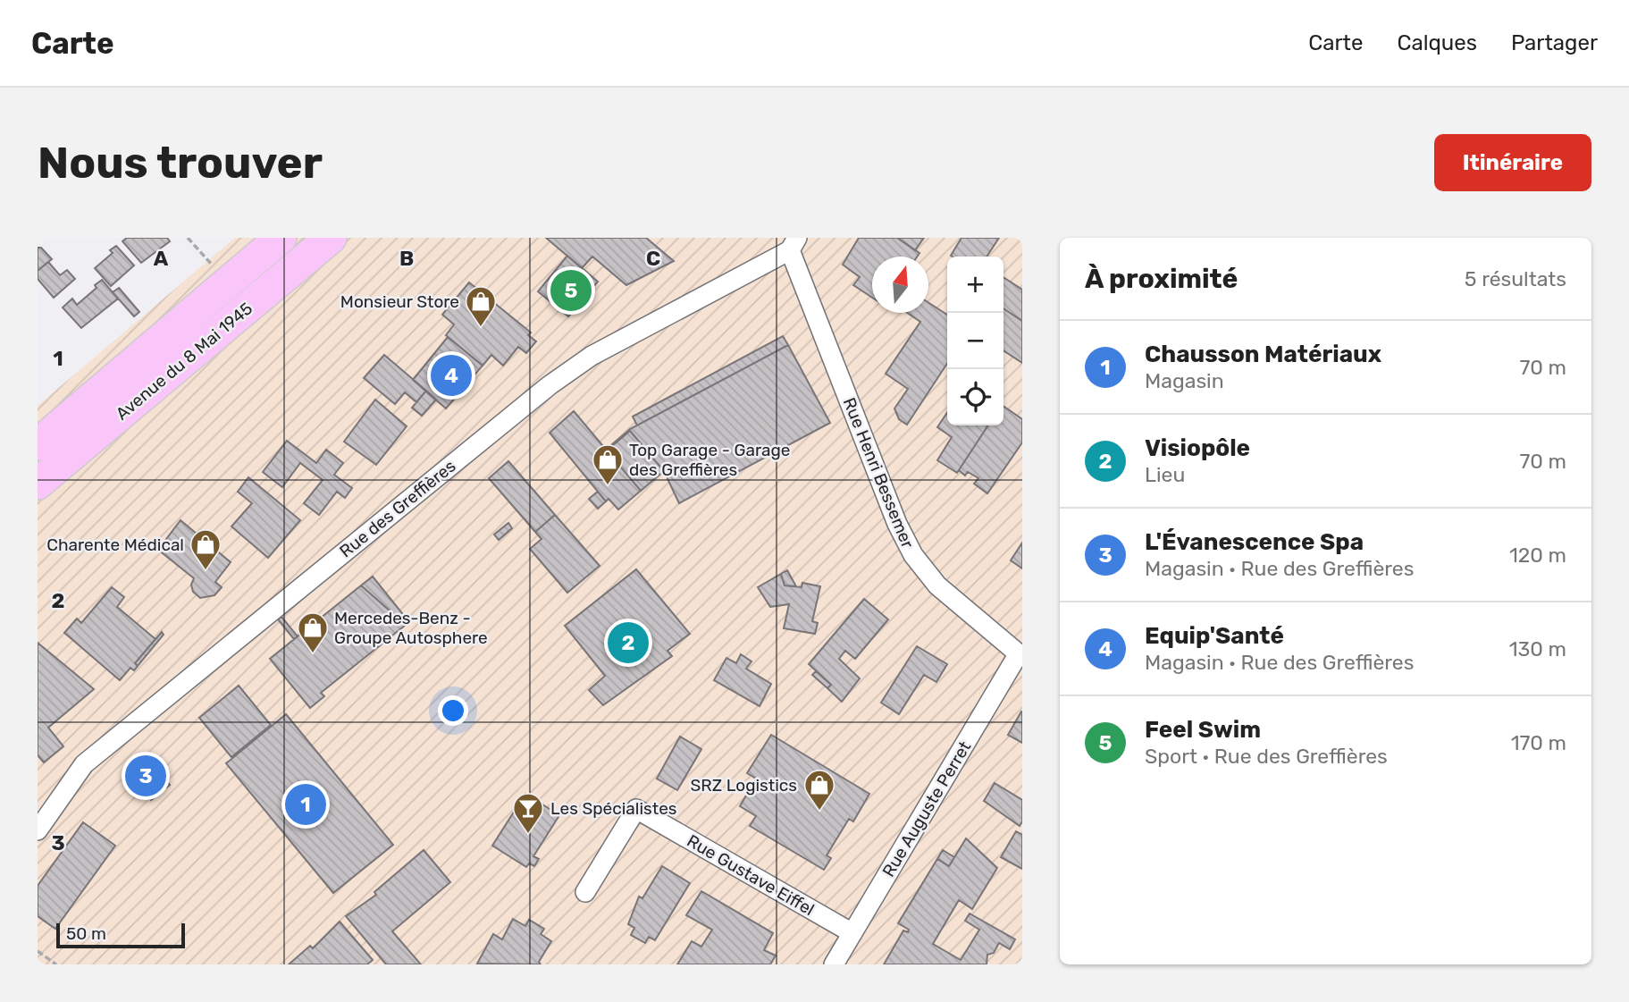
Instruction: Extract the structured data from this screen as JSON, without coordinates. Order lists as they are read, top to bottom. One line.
{"streets":{"main road":["Avenue du 8 Mai 1945"],"street":["Rue Henri Bessemer","Rue des Greffières","Rue Auguste Perret","Rue Gustave Eiffel"]},"crossings":[["Rue Henri Bessemer","Rue des Greffières"],["Rue Henri Bessemer","Rue Auguste Perret"],["Rue Auguste Perret","Rue Gustave Eiffel"]],"places":{"shop":["Monsieur Store","Top Garage - Garage des Greffières","Charente Médical","Mercedes-Benz - Groupe Autosphere","SRZ Logistics"],"bar":["Les Spécialistes"]},"scale_bar":"50 m","north":"top","page":{"header":"Carte","nav":["Carte","Calques","Partager"],"buttons":"Itinéraire","title":"Nous trouver","heading":["À proximité","5 résultats"],"map_buttons":["+","−"],"pins":["5","4","2","3","1"],"list":[{"mark":"1","name":"Chausson Matériaux","note":"Magasin","value":"70 m"},{"mark":"2","name":"Visiopôle","note":"Lieu","value":"70 m"},{"mark":"3","name":"L'Évanescence Spa","note":"Magasin · Rue des Greffières","value":"120 m"},{"mark":"4","name":"Equip'Santé","note":"Magasin · Rue des Greffières","value":"130 m"},{"mark":"5","name":"Feel Swim","note":"Sport · Rue des Greffières","value":"170 m"}],"scale":"50 m"},"grid":{"columns":["A","B","C"],"rows":["1","2","3"]}}
